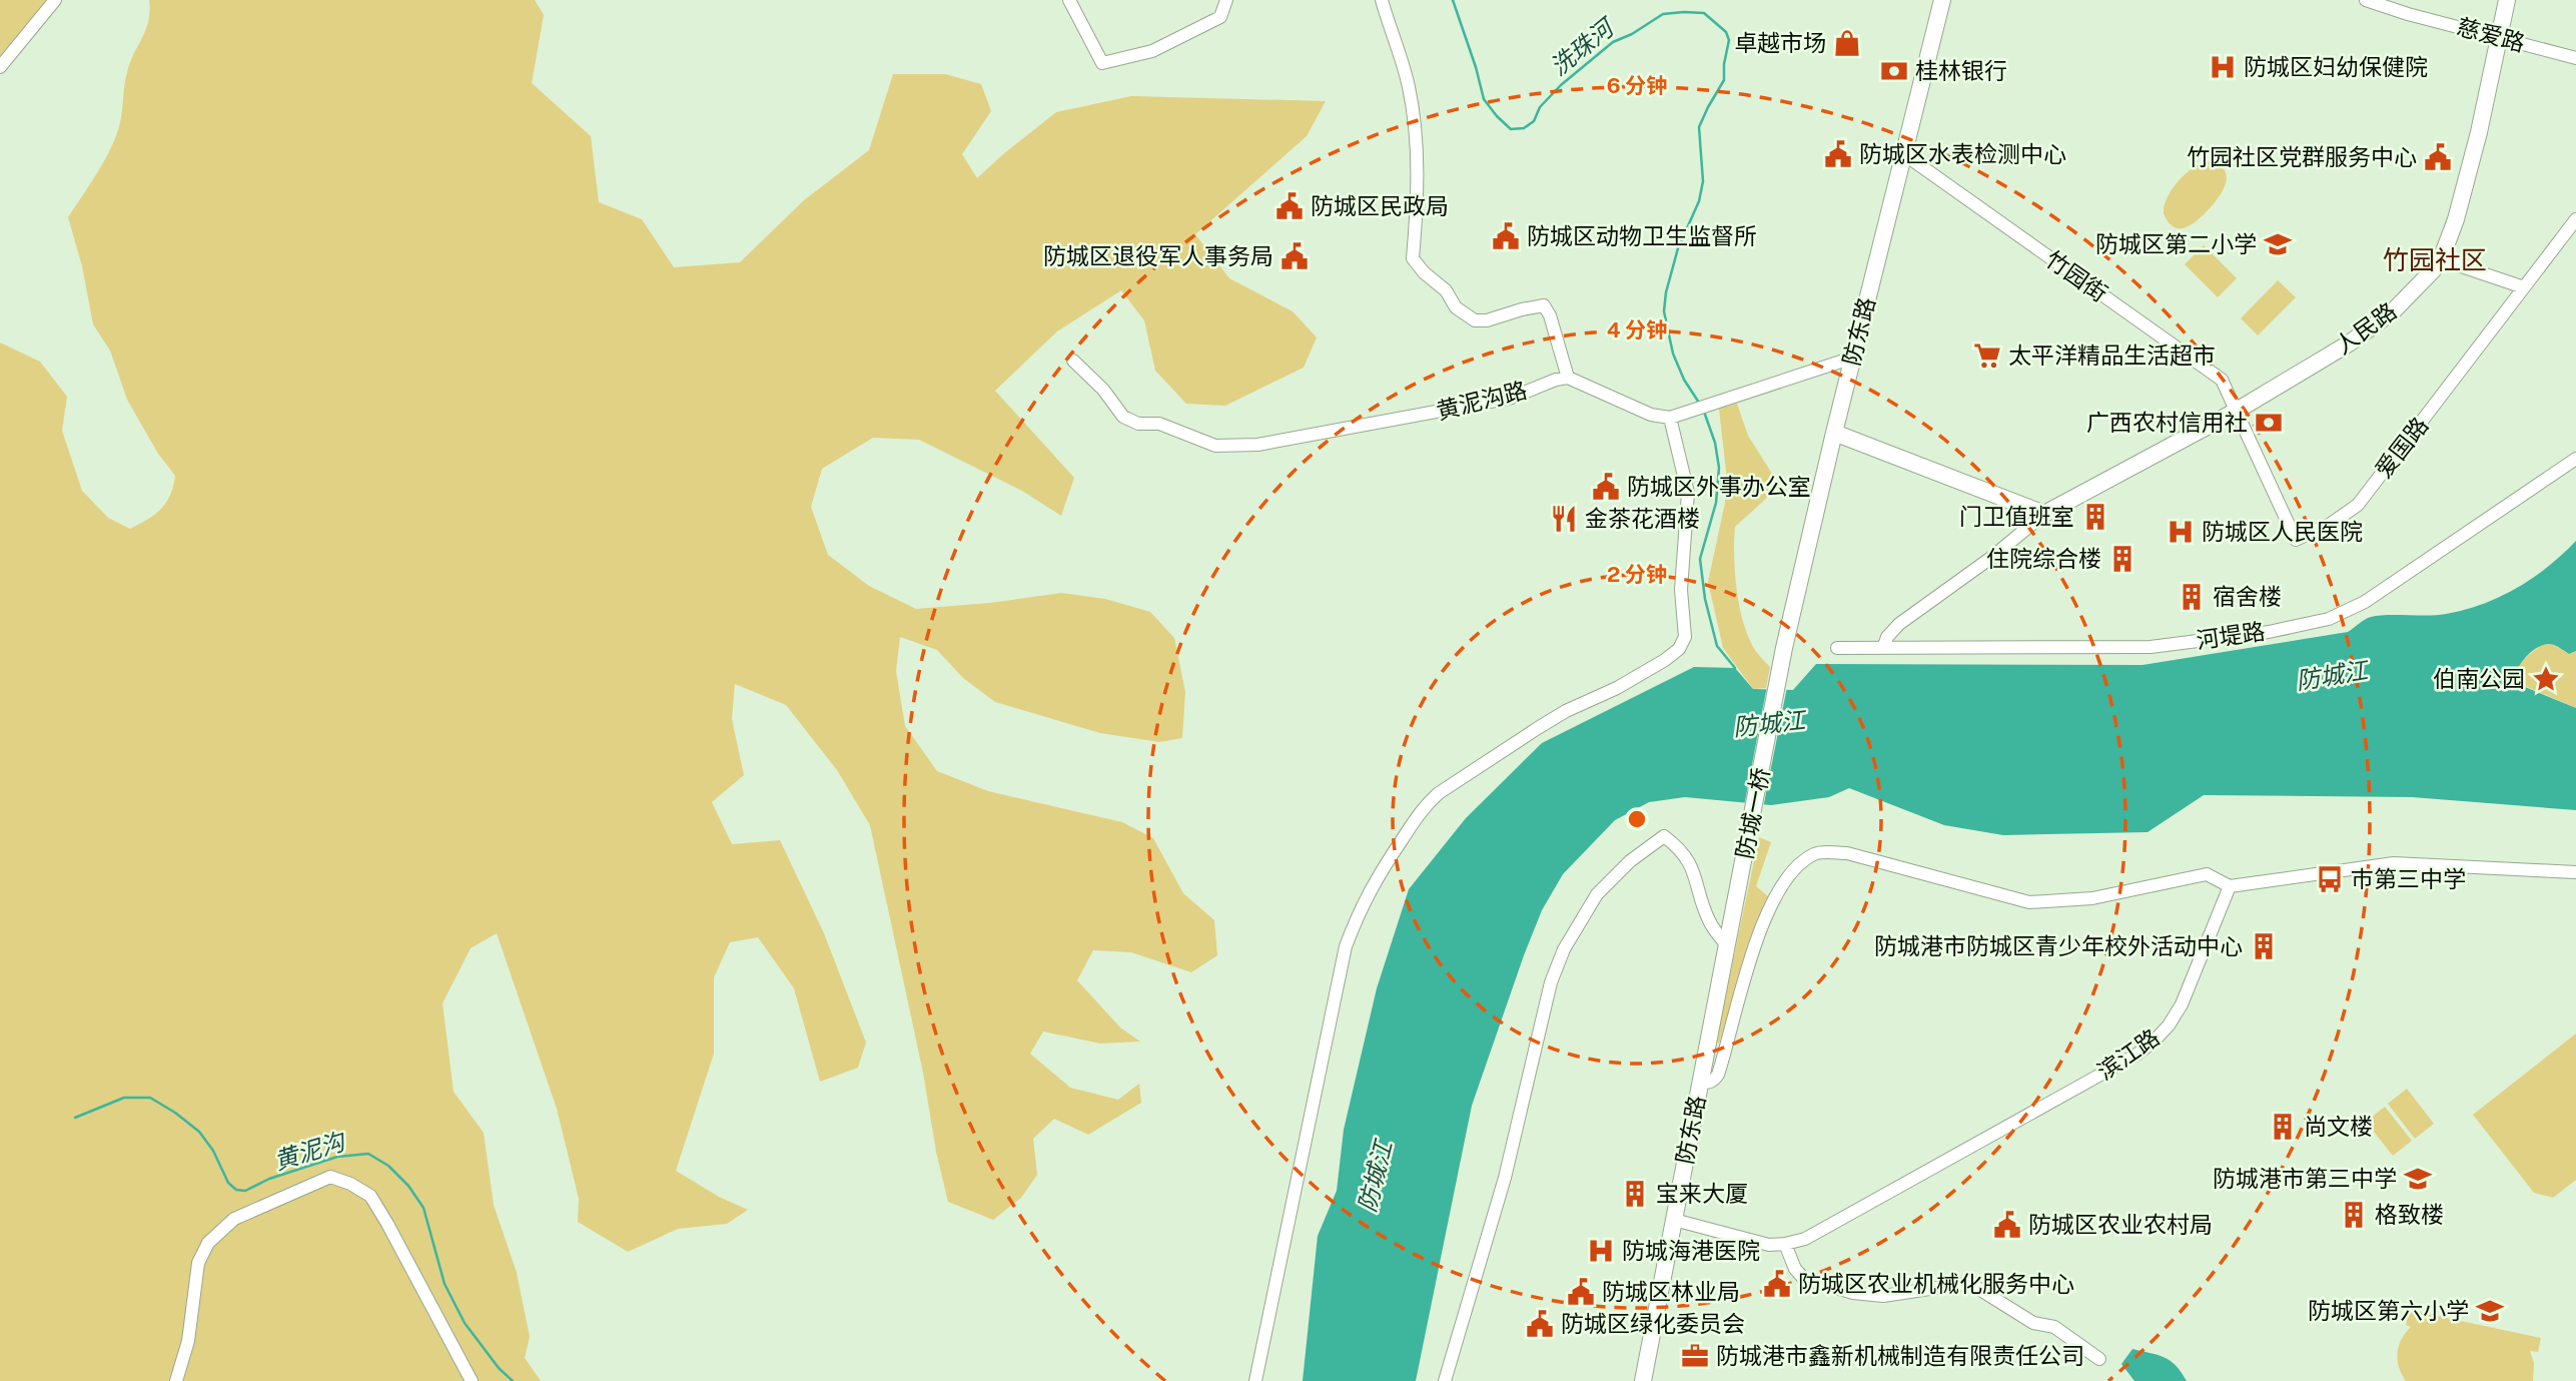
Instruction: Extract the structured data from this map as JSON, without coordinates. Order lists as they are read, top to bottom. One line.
{"streets":{"main road":["人民路","防东路","防城一桥"],"street":["慈爱路","竹园街","黄泥沟路","爱国路","河堤路","滨江路"]},"crossings":[["慈爱路","人民路"],["竹园街","人民路"],["竹园街","防东路"],["竹园街","爱国路"],["人民路","爱国路"],["人民路","河堤路"],["防东路","防城一桥"],["防东路","滨江路"]],"districts":["竹园社区"],"water":["洗珠河","防城江","黄泥沟"],"places":{"shop":["卓越市场"],"hospital":["防城区妇幼保健院","防城区人民医院","防城海港医院"],"bank":["桂林银行","广西农村信用社"],"public building":["防城区水表检测中心","竹园社区党群服务中心","防城区民政局","防城区动物卫生监督所","防城区退役军人事务局","防城区外事办公室","防城区农业农村局","防城区农业机械化服务中心","防城区林业局","防城区绿化委员会"],"school or university":["防城区第二小学","防城港市第三中学","防城区第六小学"],"supermarket":["太平洋精品生活超市"],"building":["门卫值班室","住院综合楼","宿舍楼","防城港市防城区青少年校外活动中心","尚文楼","宝来大厦","格致楼"],"restaurant":["金茶花酒楼"],"place":["伯南公园"],"bus stop":["巿第三中学"],"office":["防城港市鑫新机械制造有限责任公司"]},"rings":["6 分钟","4 分钟","2 分钟"]}
